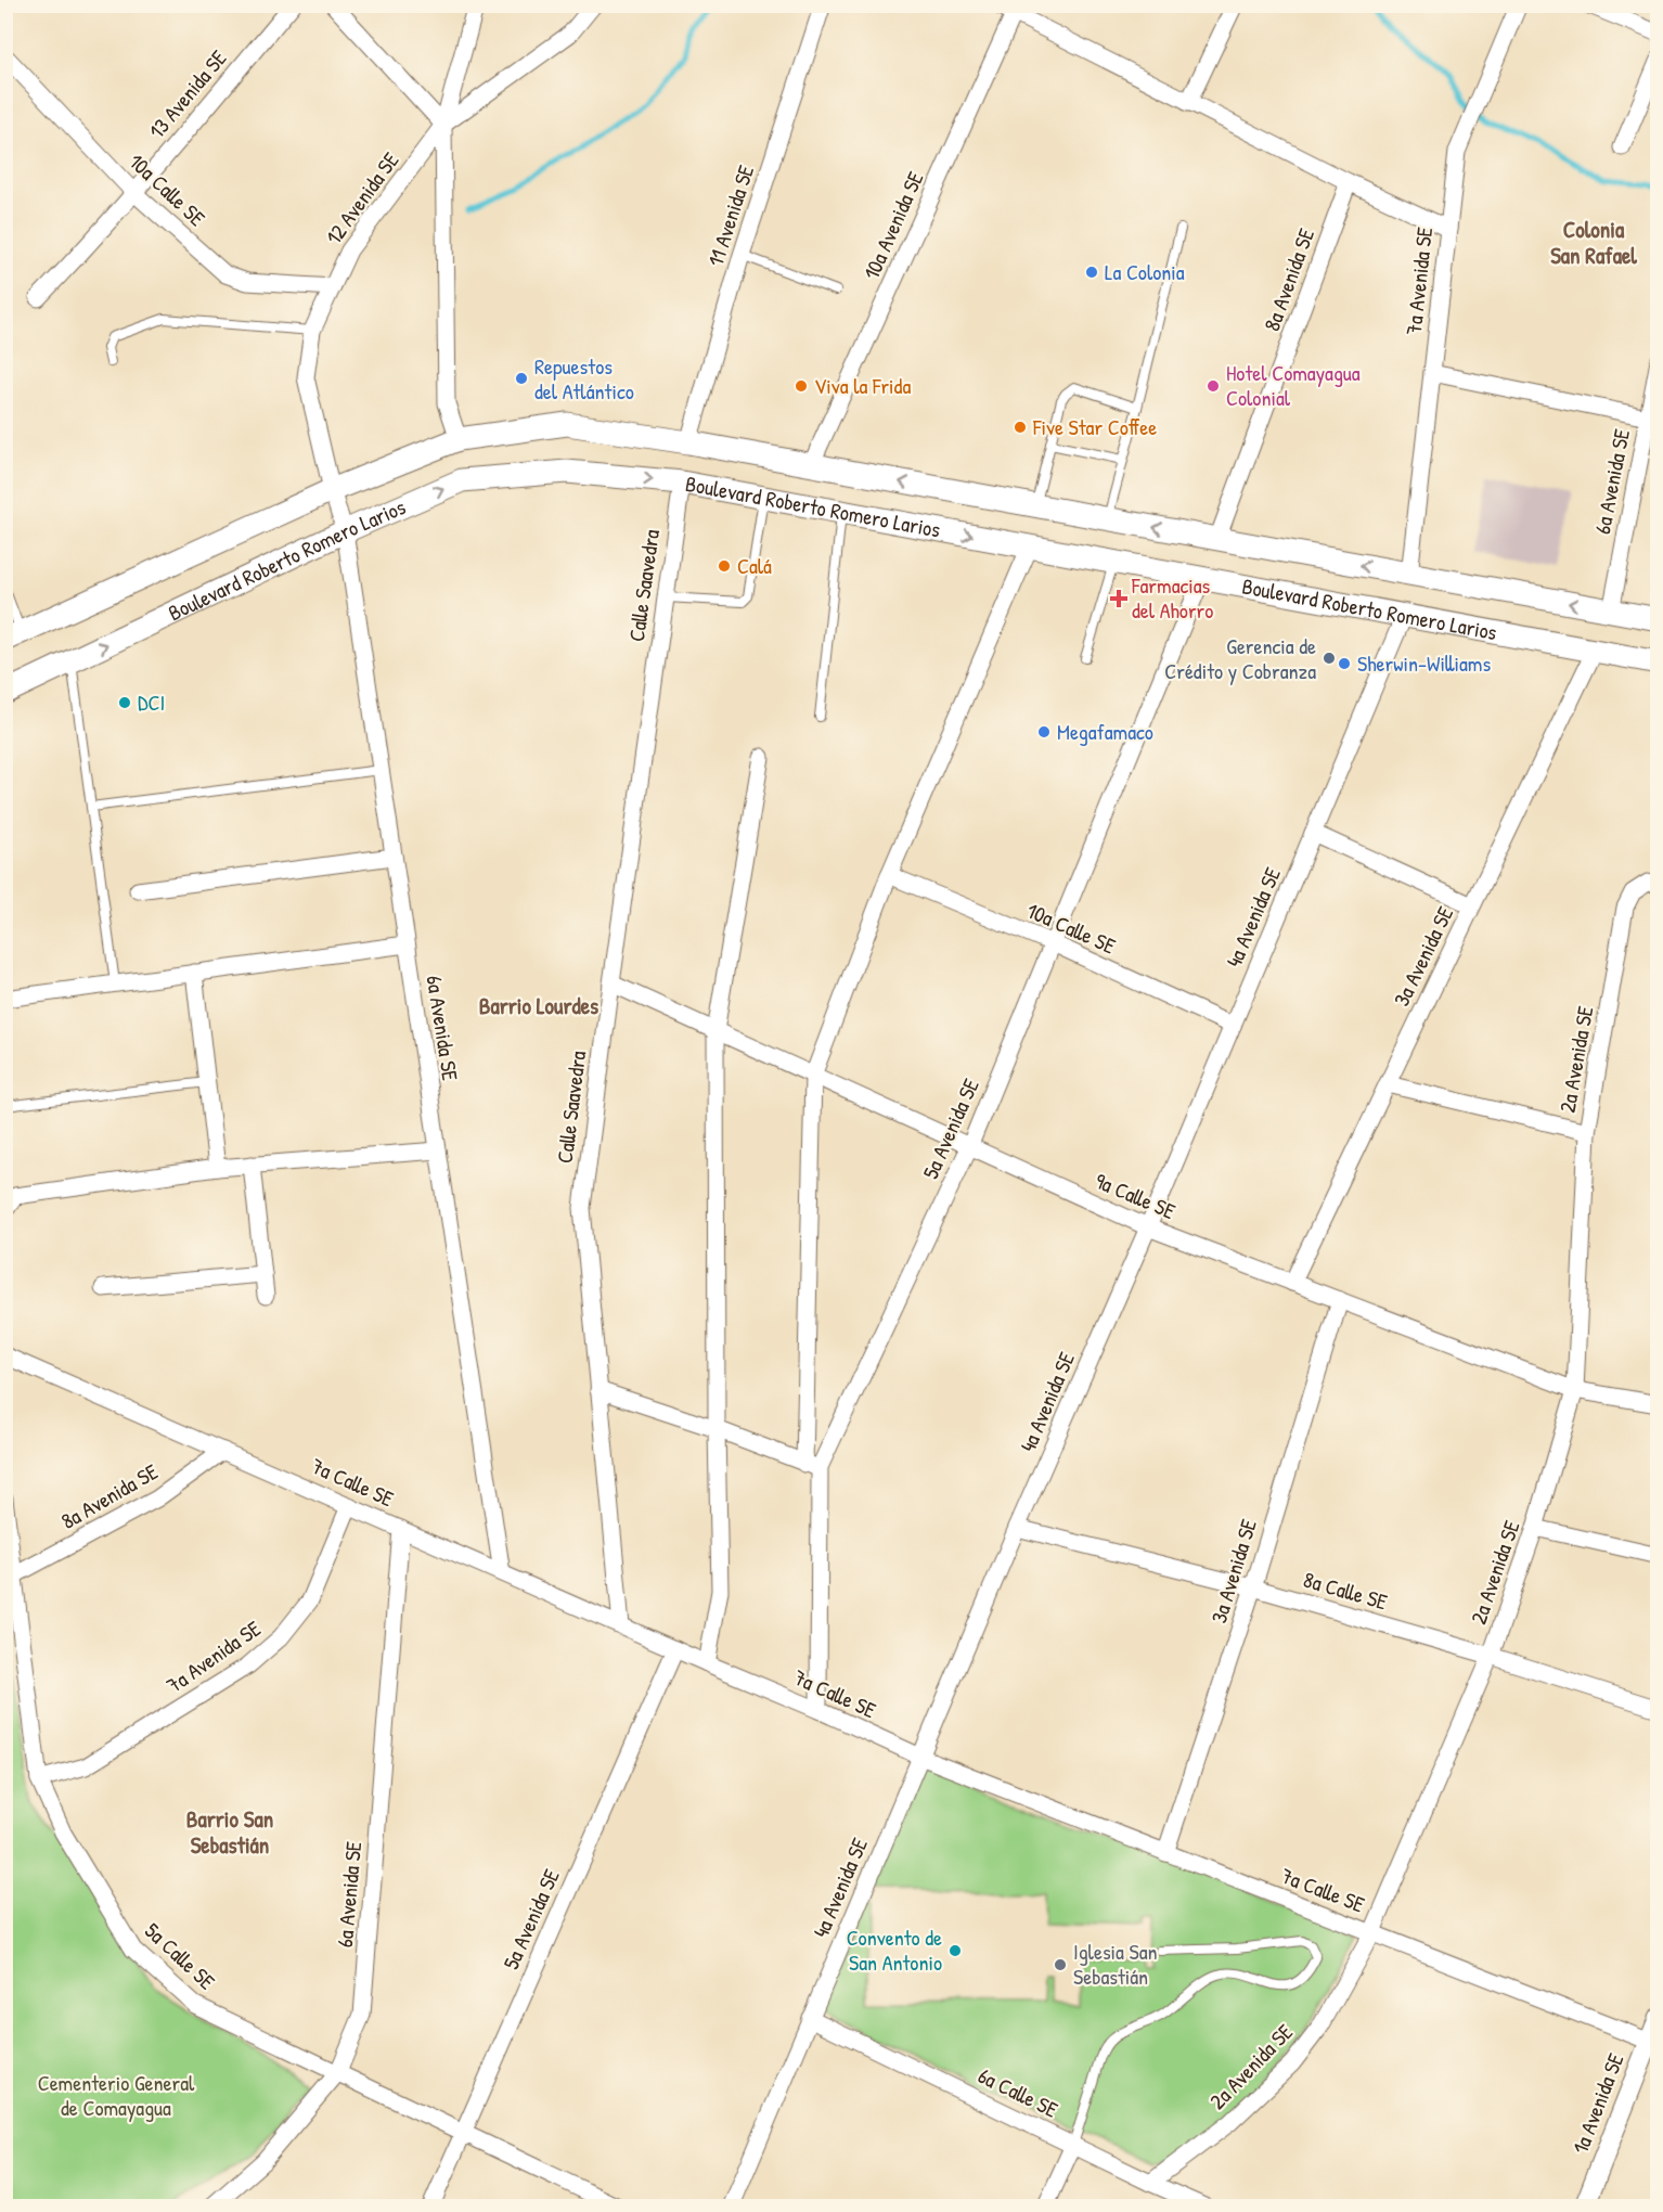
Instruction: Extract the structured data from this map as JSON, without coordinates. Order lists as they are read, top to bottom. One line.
{"streets":{"main road":["Boulevard Roberto Romero Larios"],"street":["13 Avenida SE","10a Calle SE","12 Avenida SE","11 Avenida SE","10a Avenida SE","8a Avenida SE","7a Avenida SE","6a Avenida SE","Calle Saavedra","4a Avenida SE","3a Avenida SE","2a Avenida SE","5a Avenida SE","9a Calle SE","7a Calle SE","8a Calle SE","5a Calle SE","6a Calle SE","1a Avenida SE"]},"crossings":[["13 Avenida SE","10a Calle SE"],["10a Calle SE","12 Avenida SE"],["10a Calle SE","4a Avenida SE"],["10a Calle SE","5a Avenida SE"],["12 Avenida SE","6a Avenida SE"],["12 Avenida SE","Boulevard Roberto Romero Larios"],["11 Avenida SE","Boulevard Roberto Romero Larios"],["10a Avenida SE","Boulevard Roberto Romero Larios"],["8a Avenida SE","Boulevard Roberto Romero Larios"],["8a Avenida SE","7a Calle SE"],["8a Avenida SE","5a Calle SE"],["7a Avenida SE","Boulevard Roberto Romero Larios"],["7a Avenida SE","7a Calle SE"],["7a Avenida SE","5a Calle SE"],["6a Avenida SE","Boulevard Roberto Romero Larios"],["6a Avenida SE","7a Calle SE"],["6a Avenida SE","5a Calle SE"],["Boulevard Roberto Romero Larios","Calle Saavedra"],["Boulevard Roberto Romero Larios","4a Avenida SE"],["Boulevard Roberto Romero Larios","3a Avenida SE"],["Boulevard Roberto Romero Larios","5a Avenida SE"],["Calle Saavedra","9a Calle SE"],["Calle Saavedra","7a Calle SE"],["4a Avenida SE","9a Calle SE"],["4a Avenida SE","7a Calle SE"],["4a Avenida SE","8a Calle SE"],["4a Avenida SE","6a Calle SE"],["3a Avenida SE","9a Calle SE"],["3a Avenida SE","7a Calle SE"],["3a Avenida SE","8a Calle SE"],["2a Avenida SE","9a Calle SE"],["2a Avenida SE","7a Calle SE"],["2a Avenida SE","8a Calle SE"],["2a Avenida SE","6a Calle SE"],["5a Avenida SE","9a Calle SE"],["5a Avenida SE","7a Calle SE"],["5a Avenida SE","5a Calle SE"],["7a Calle SE","1a Avenida SE"]],"districts":["Colonia San Rafael","Barrio Lourdes","Barrio San Sebastián"],"parks":["Cementerio General de Comayagua"],"places":{"other":["La Colonia","Repuestos del Atlántico","Viva la Frida","Hotel Comayagua Colonial","Five Star Coffee","Calá","Gerencia de Crédito y Cobranza","Sherwin-Williams","DCI","Megafamaco","Convento de San Antonio","Iglesia San Sebastián"],"health":["Farmacias del Ahorro"]}}
